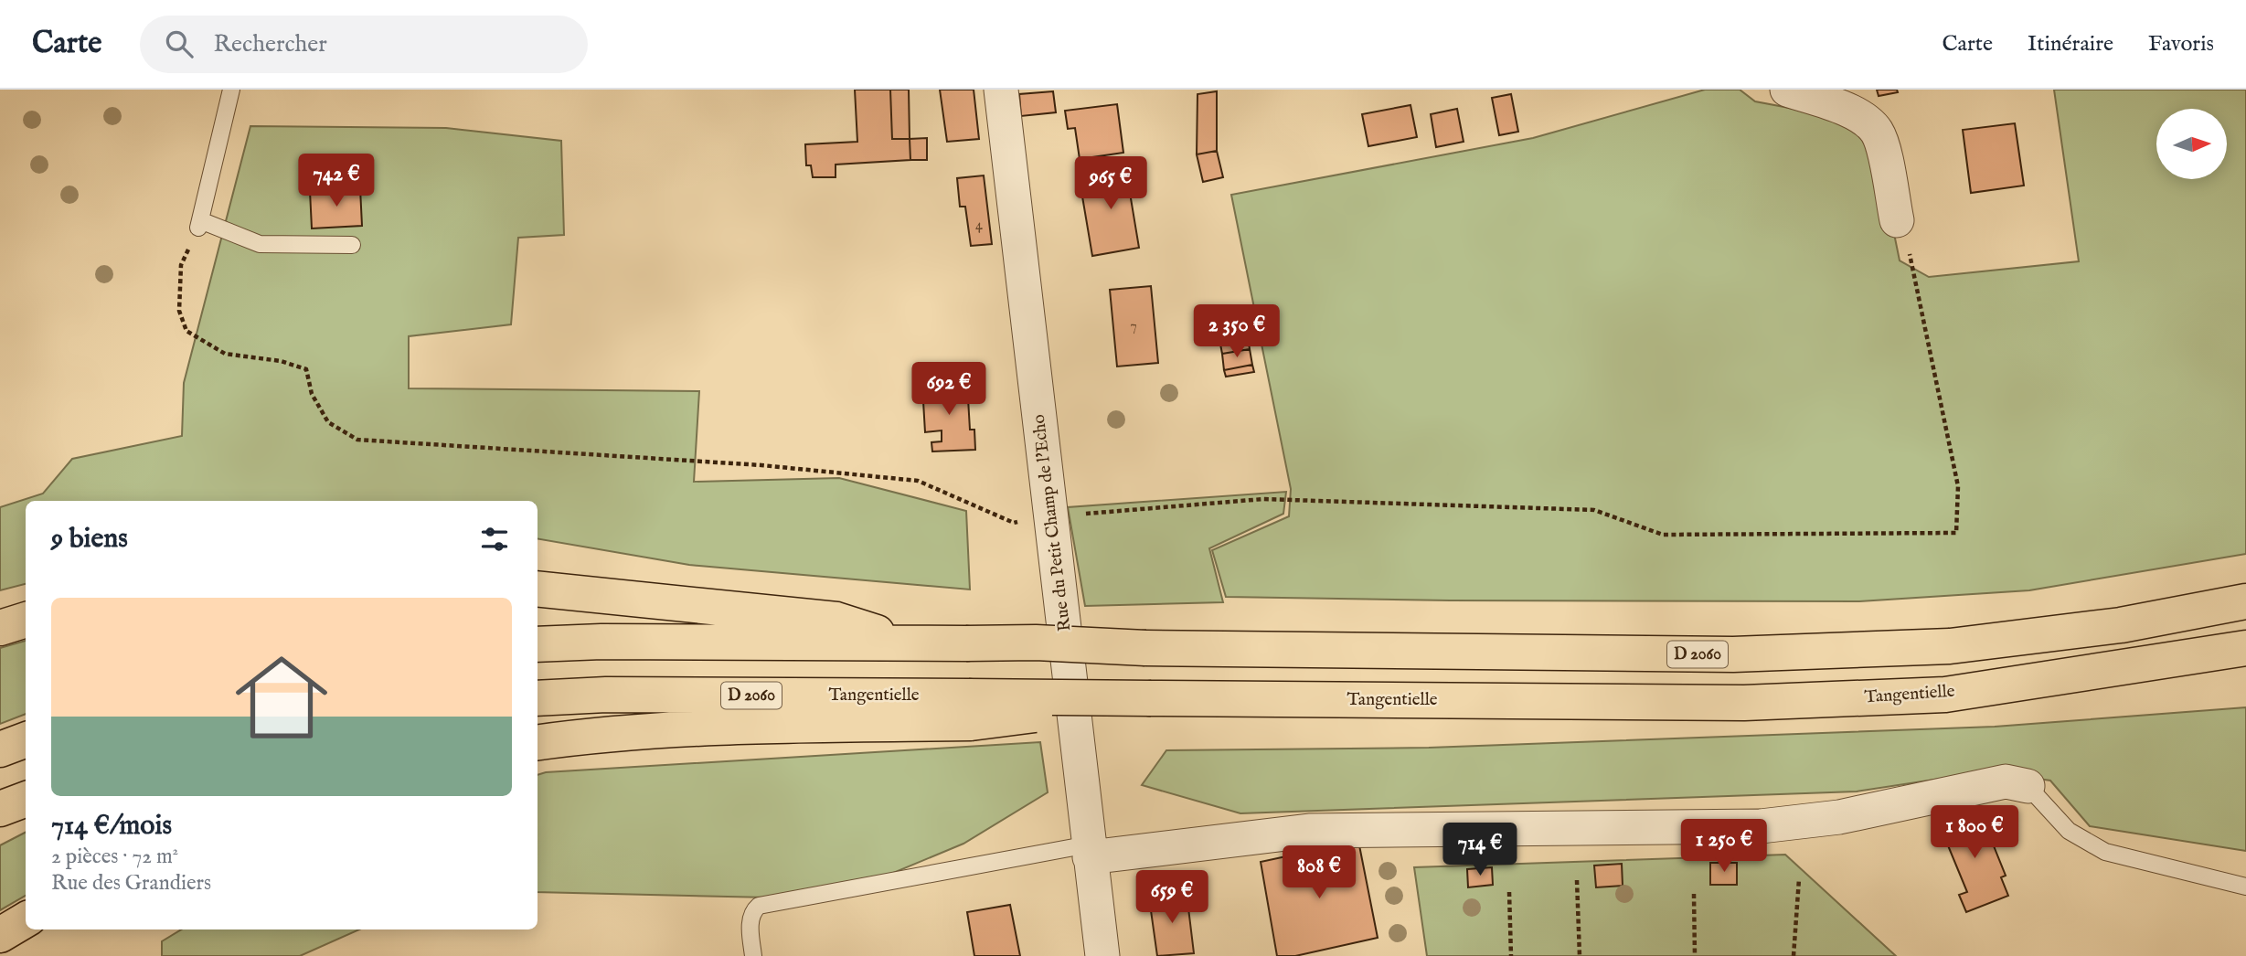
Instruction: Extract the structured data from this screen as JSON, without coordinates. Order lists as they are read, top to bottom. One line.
{"streets":{"main road":["D 2060","Tangentielle"],"street":["Rue du Petit Champ de l'Echo"]},"house_numbers":["4","7"],"north":"right","page":{"header":"Carte","search":"Rechercher","nav":["Carte","Itinéraire","Favoris"],"price":["742 €","965 €","2 350 €","692 €","1 800 €","1 250 €","714 €","808 €","659 €"],"heading":"9 biens","list":[{"name":"714 €/mois","note":"2 pièces · 72 m² · Rue des Grandiers"}]}}
